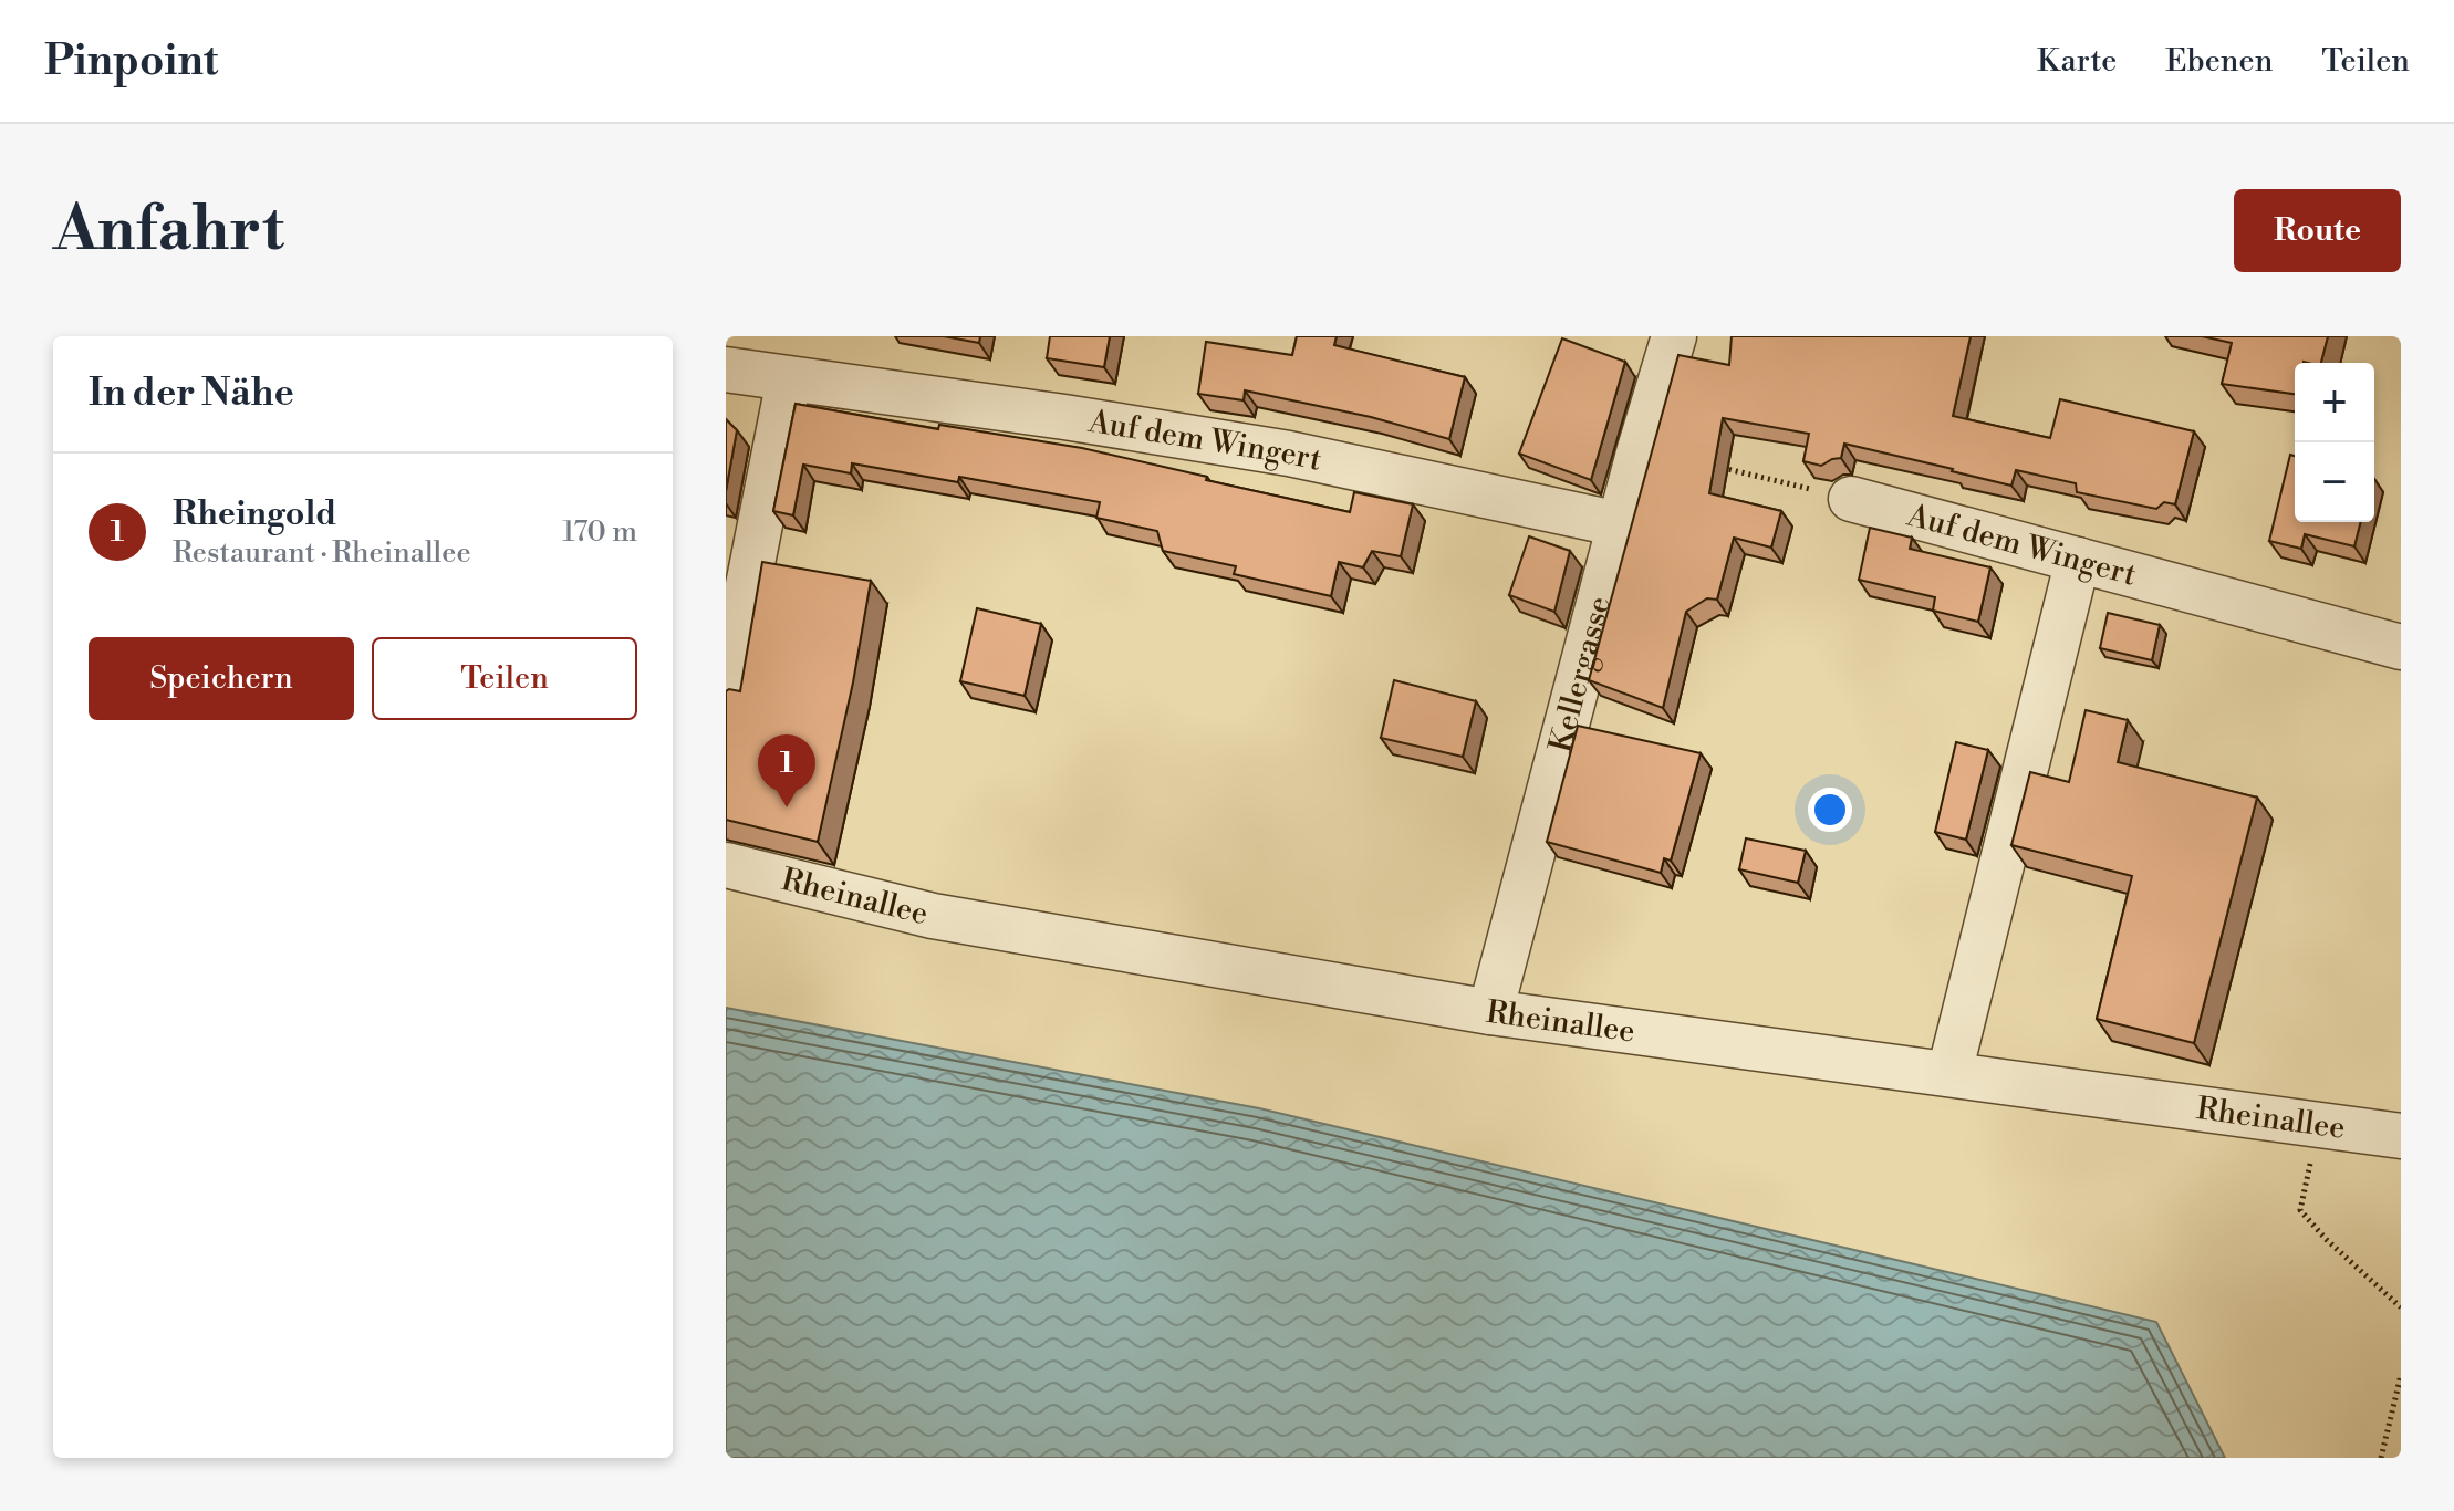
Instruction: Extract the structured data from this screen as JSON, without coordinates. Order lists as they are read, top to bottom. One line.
{"streets":{"street":["Auf dem Wingert","Kellergasse","Rheinallee"]},"crossings":[["Auf dem Wingert","Kellergasse"],["Kellergasse","Rheinallee"]],"page":{"header":"Pinpoint","nav":["Karte","Ebenen","Teilen"],"buttons":["Route",["Speichern","Teilen"]],"title":"Anfahrt","heading":"In der Nähe","map_buttons":["+","−"],"list":[{"mark":"1","name":"Rheingold","note":"Restaurant · Rheinallee","value":"170 m"}],"pins":"1"}}
